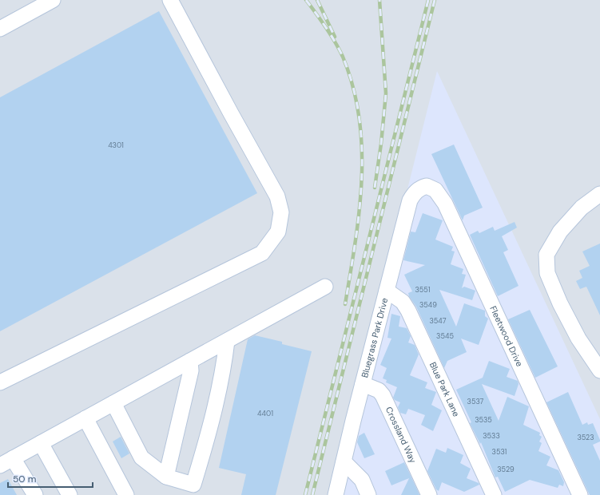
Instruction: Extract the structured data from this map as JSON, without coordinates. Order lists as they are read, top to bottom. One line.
{"streets":{"street":["Fleetwood Drive","Bluegrass Park Drive","Blue Park Lane","Crossland Way"]},"crossings":[["Fleetwood Drive","Bluegrass Park Drive"],["Bluegrass Park Drive","Blue Park Lane"],["Bluegrass Park Drive","Crossland Way"]],"house_numbers":["4301","3551","3549","3547","3545","3537","4401","3535","3533","3523","3531","3529"],"scale_bar":"50 m"}
